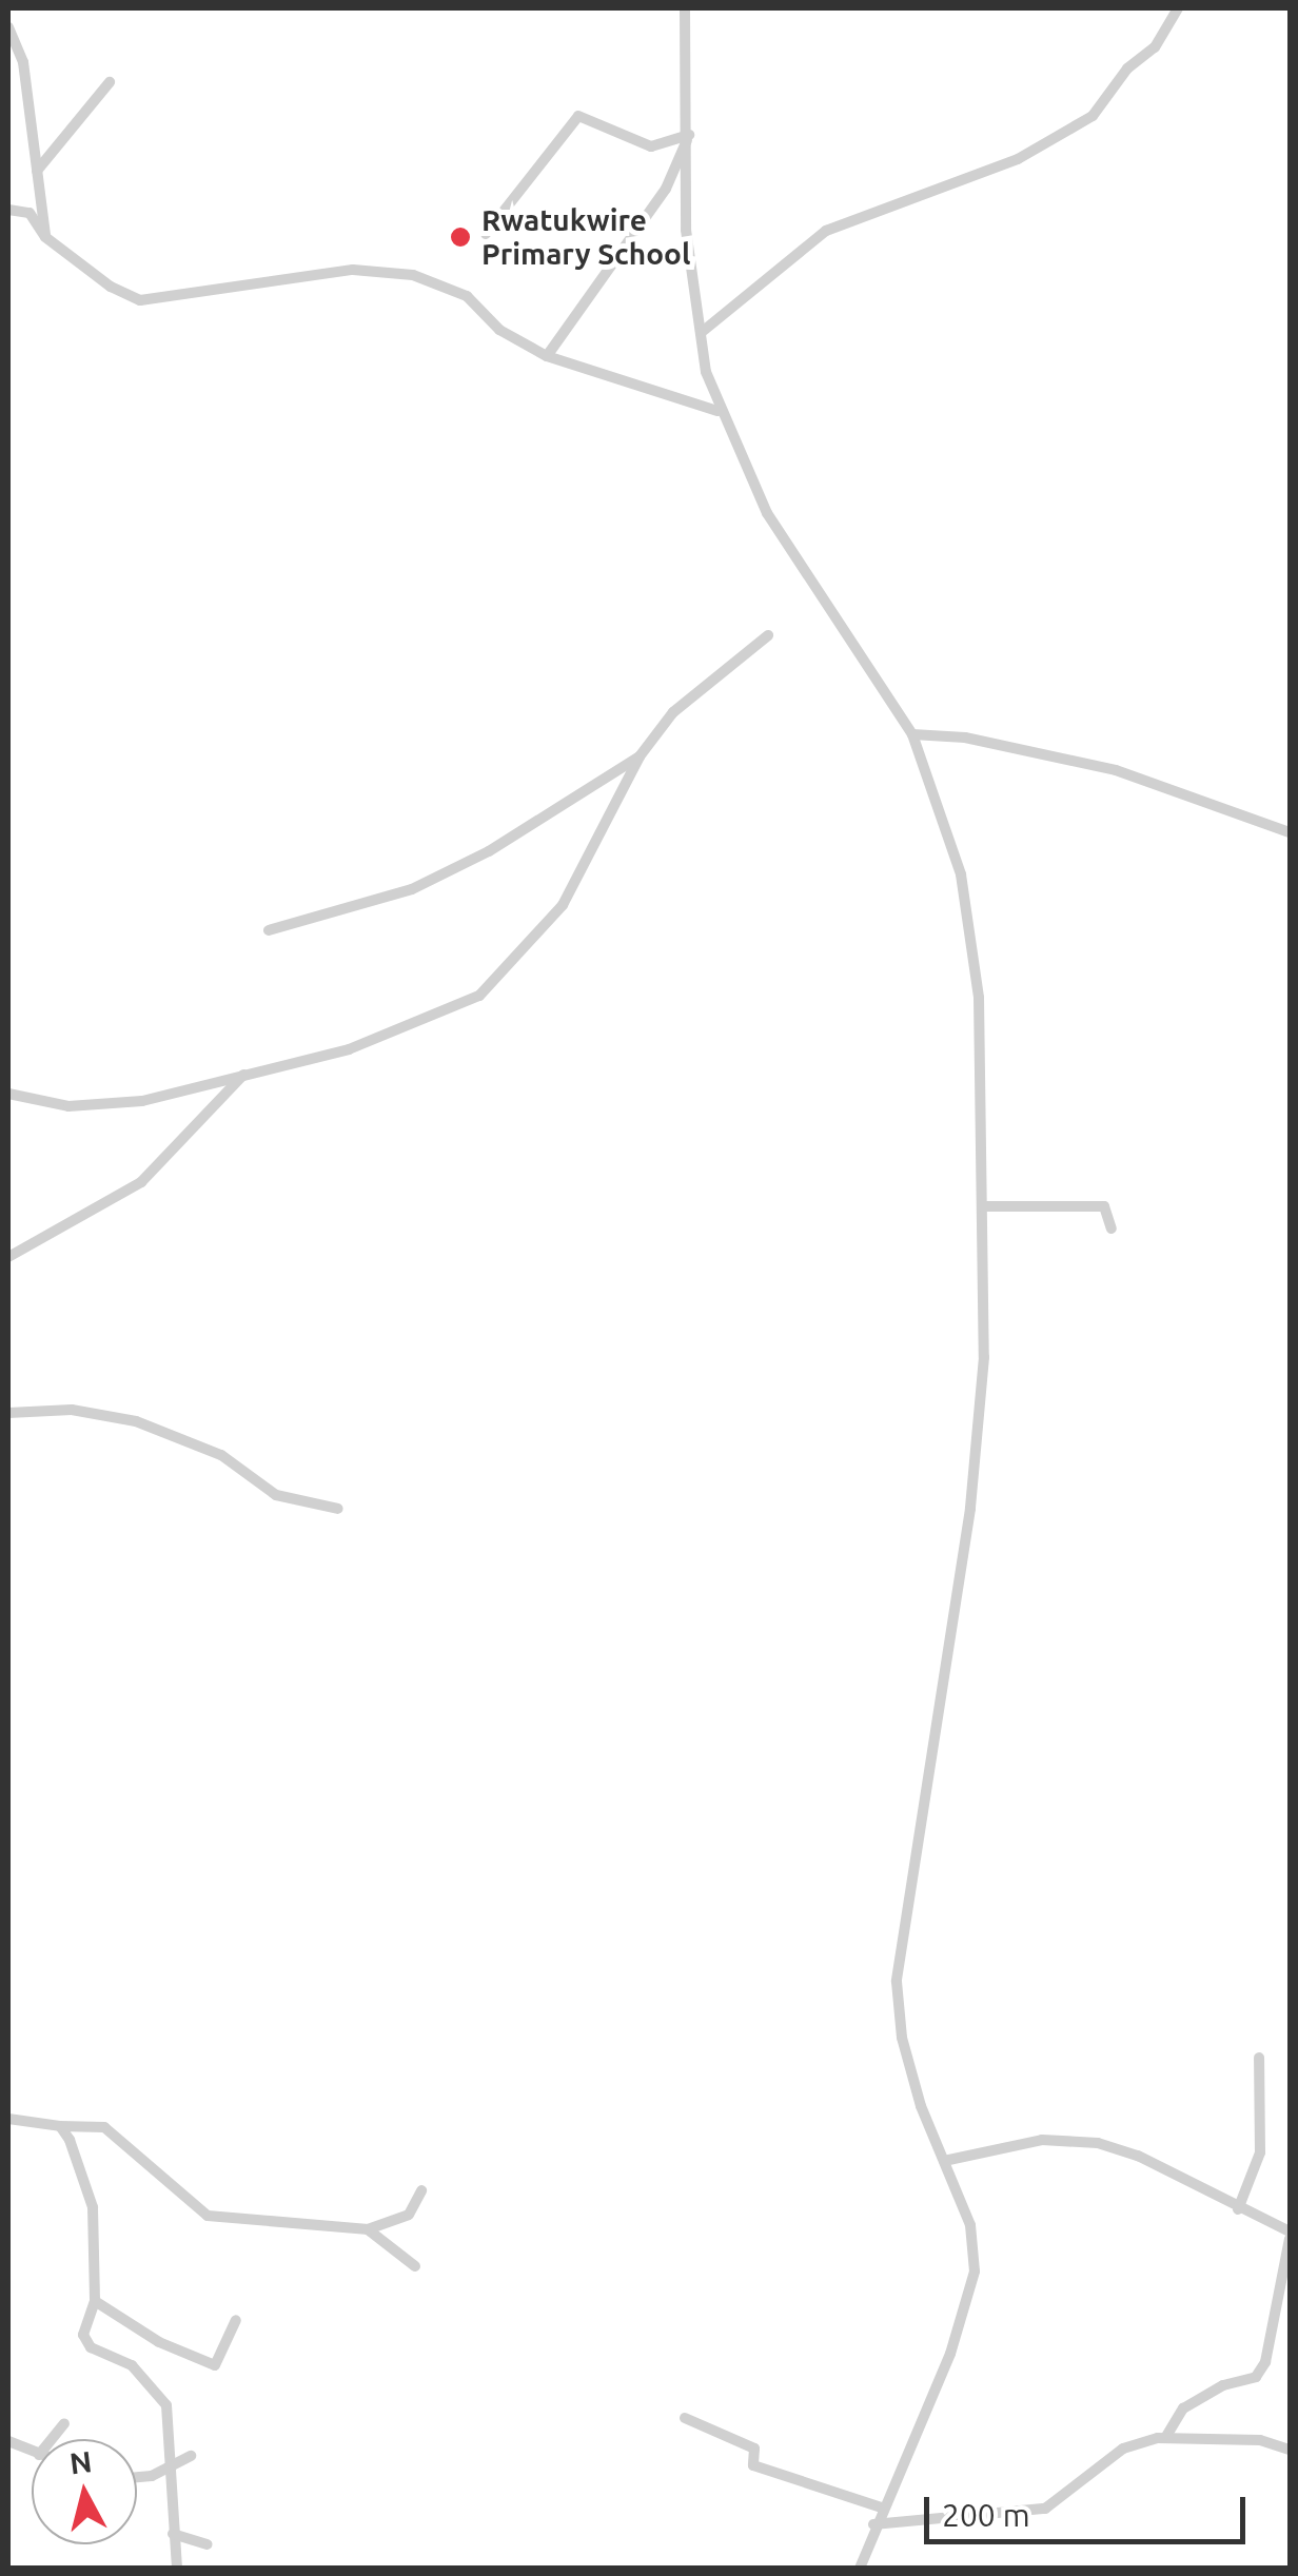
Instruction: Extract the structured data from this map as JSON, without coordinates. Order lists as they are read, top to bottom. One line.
{"places":["Rwatukwire Primary School"],"scale_bar":"200 m","north":"top"}
